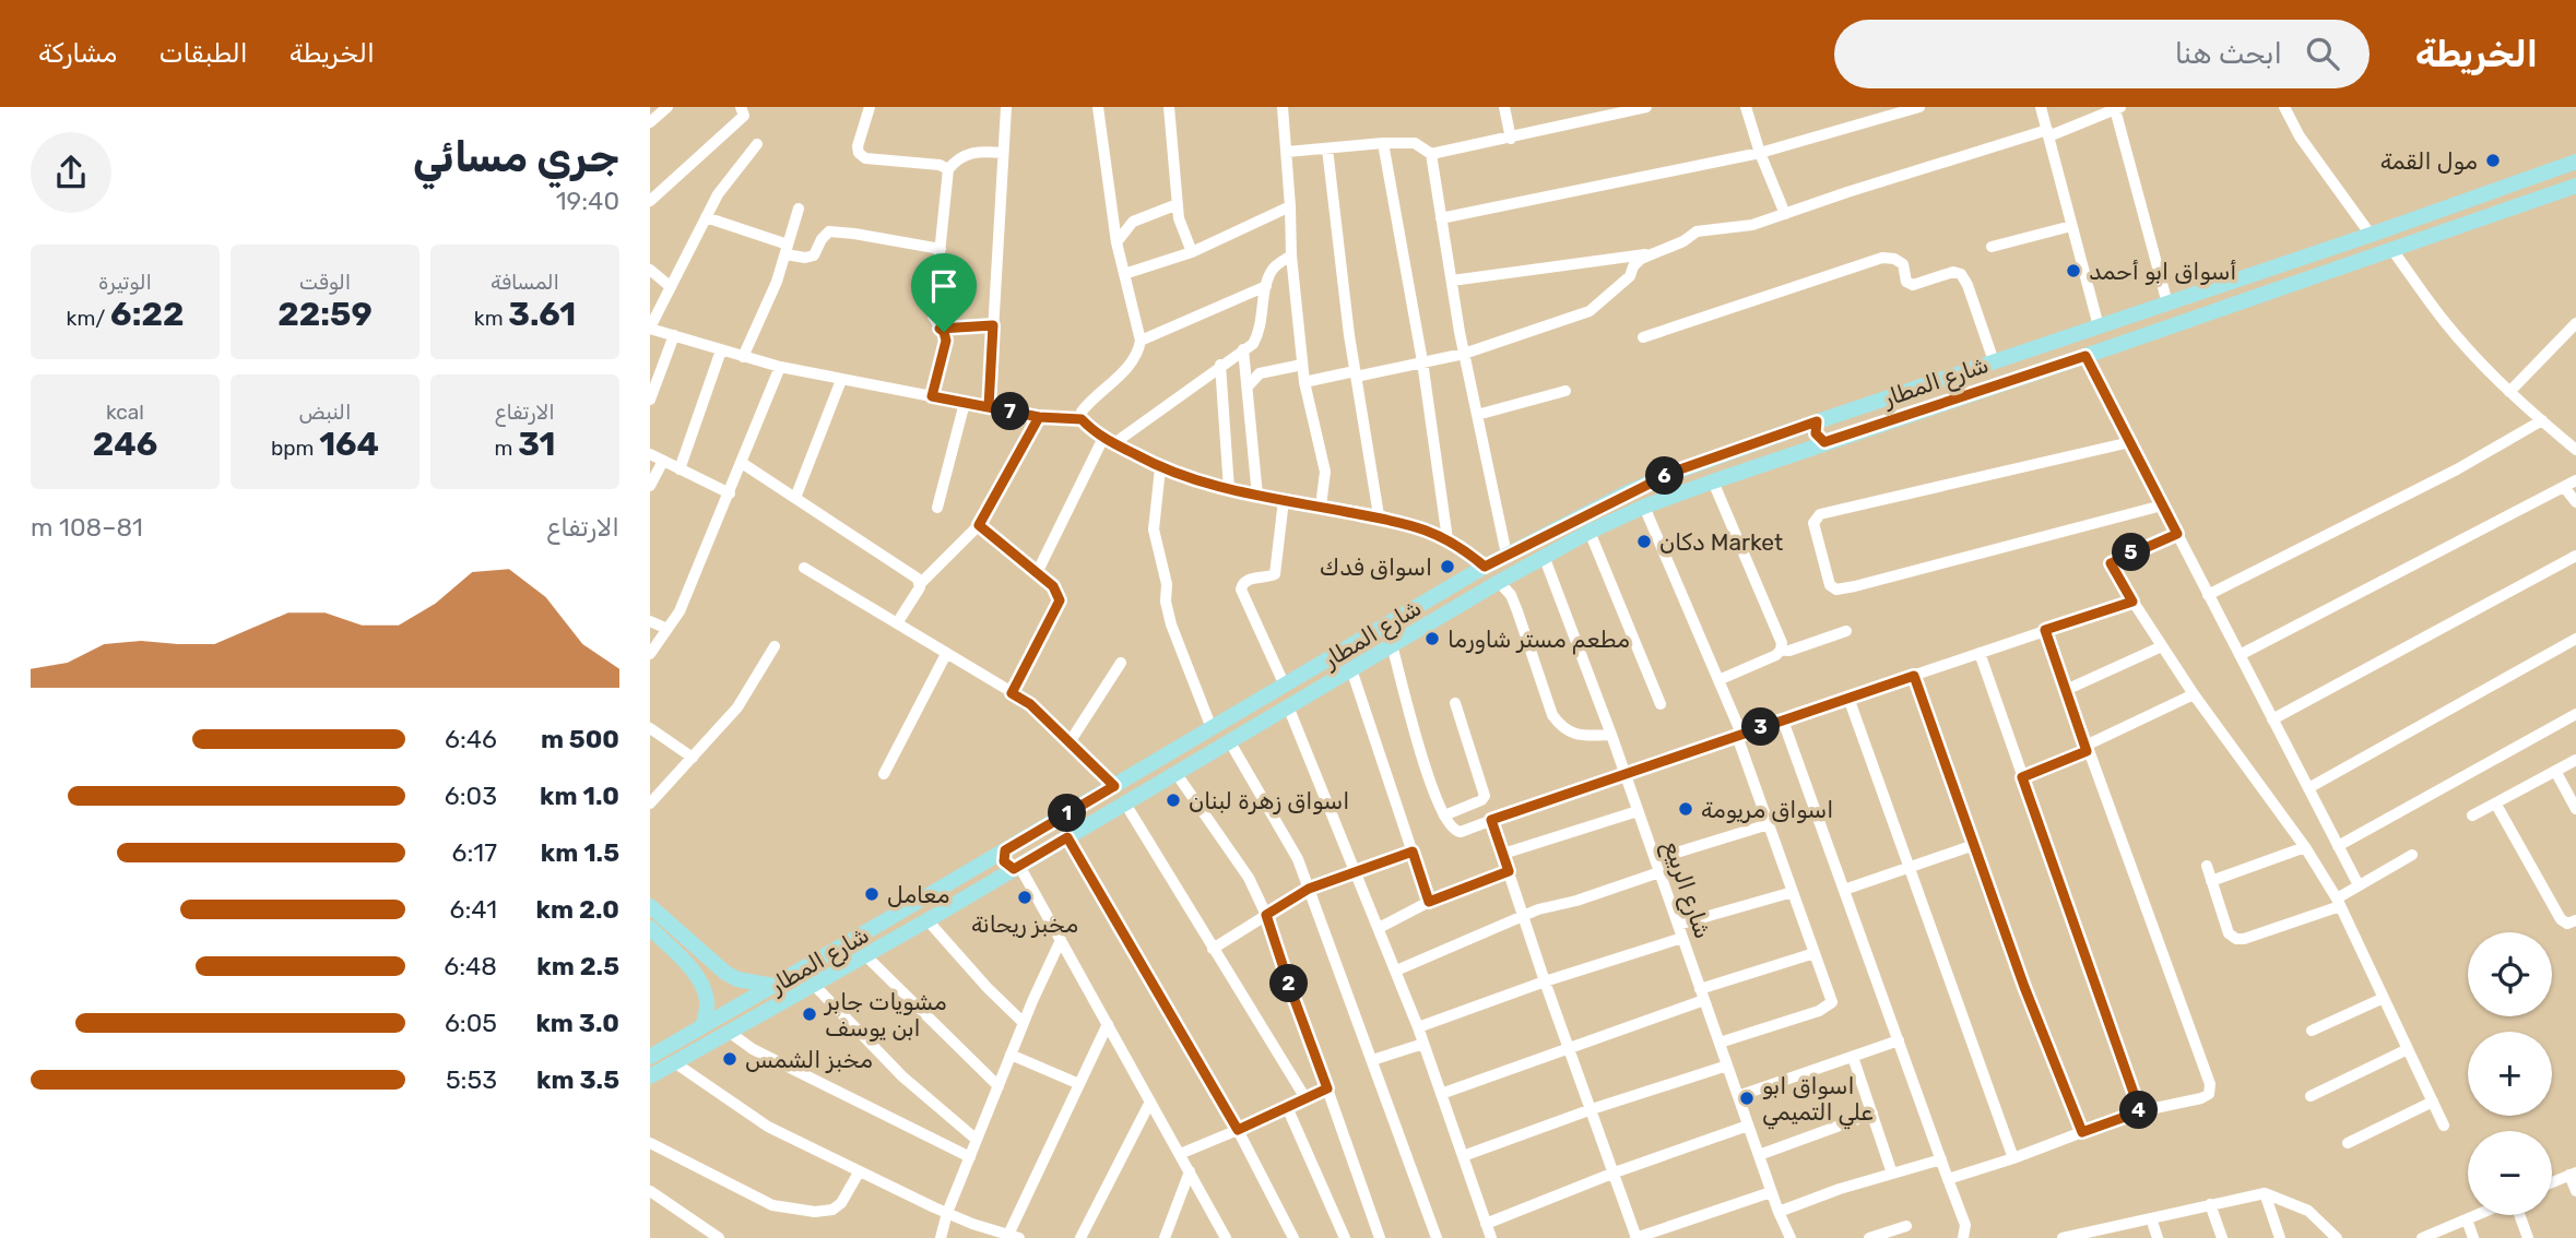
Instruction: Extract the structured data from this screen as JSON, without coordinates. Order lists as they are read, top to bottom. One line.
{"streets":{"main road":["شارع المطار"],"street":["شارع الربيع"]},"crossings":[["شارع المطار","شارع الربيع"]],"places":["مول القمة","أسواق ابو أحمد","دكان Market","اسواق فدك","مطعم مستر شاورما","اسواق زهرة لبنان","اسواق مريومة","معامل","مخبز ريحانة","مشويات جابر ابن يوسف","مخبز الشمس","اسواق ابو علي التميمي"],"page":{"header":"الخريطة","search":"ابحث هنا","nav":["الخريطة","الطبقات","مشاركة"],"heading":["جري مسائي","19:40"],"stats":[["المسافة","3.61 km"],["الوقت","22:59"],["الوتيرة","6:22 /km"],["الارتفاع","31 m"],["النبض","164 bpm"],["kcal","246"]],"pins":["7","6","5","3","1","2","4"],"chart":["الارتفاع","81–108 m"],"list":[{"name":"500 m","note":"6:46"},{"name":"1.0 km","note":"6:03"},{"name":"1.5 km","note":"6:17"},{"name":"2.0 km","note":"6:41"},{"name":"2.5 km","note":"6:48"},{"name":"3.0 km","note":"6:05"},{"name":"3.5 km","note":"5:53"}],"map_buttons":["+","−"]}}
